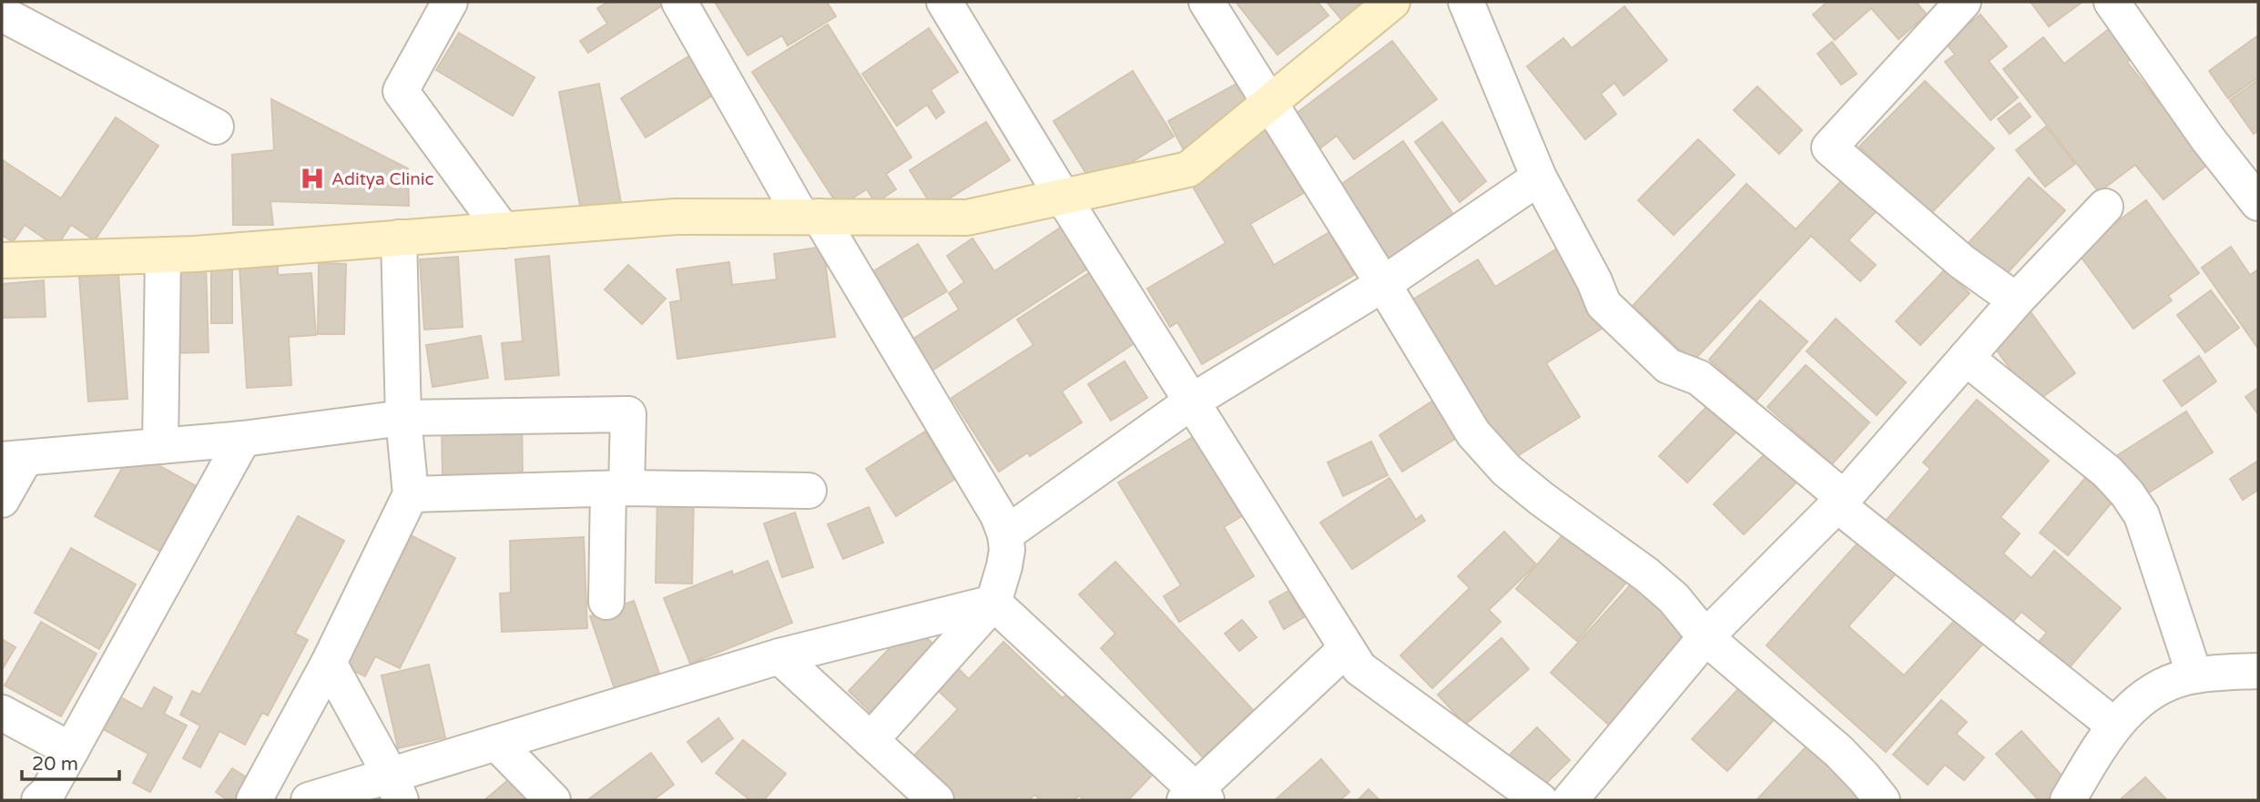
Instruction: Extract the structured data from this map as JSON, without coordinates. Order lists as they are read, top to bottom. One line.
{"places":{"hospital":["Aditya Clinic"]},"scale_bar":"20 m"}
